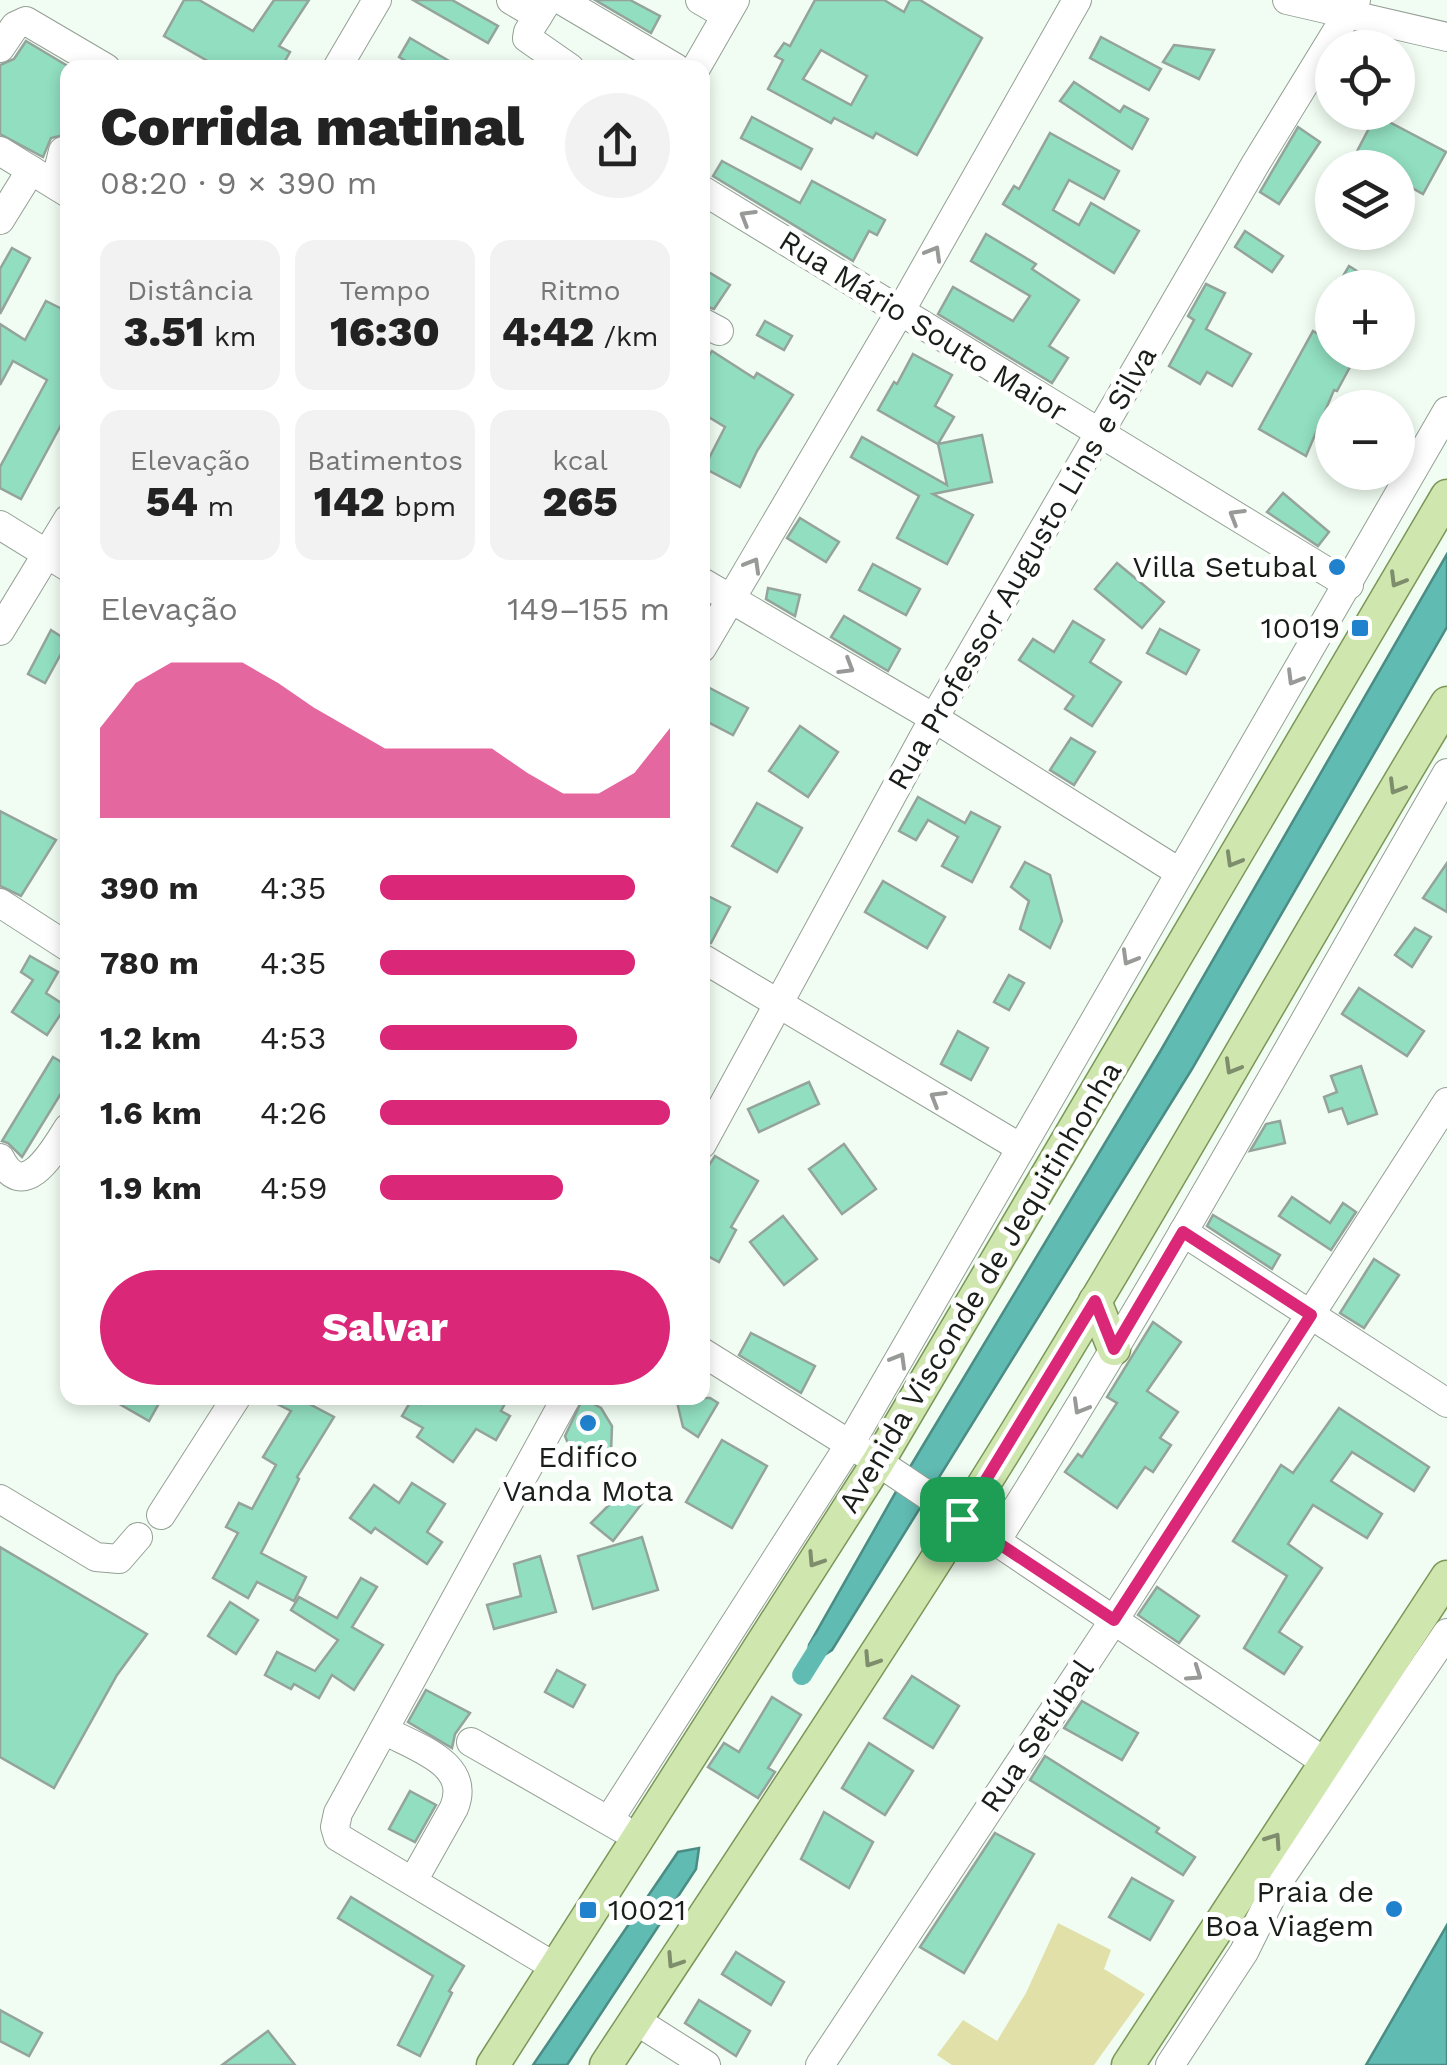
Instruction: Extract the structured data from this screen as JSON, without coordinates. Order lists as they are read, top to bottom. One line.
{"streets":{"main road":["Avenida Visconde de Jequitinhonha"],"street":["Rua Mário Souto Maior","Rua Professor Augusto Lins e Silva","Rua Setúbal"]},"crossings":[["Rua Mário Souto Maior","Rua Professor Augusto Lins e Silva"],["Rua Mário Souto Maior","Avenida Visconde de Jequitinhonha"]],"one_way":["Rua Mário Souto Maior"],"places":{"other":["Villa Setubal","Edifíco Vanda Mota","Praia de Boa Viagem"],"transit":["10019","10021"]},"page":{"map_buttons":["+","−"],"heading":["Corrida matinal","08:20 · 9 × 390 m"],"stats":[["Distância","3.51 km"],["Tempo","16:30"],["Ritmo","4:42 /km"],["Elevação","54 m"],["Batimentos","142 bpm"],["kcal","265"]],"chart":["Elevação","149–155 m"],"list":[{"name":"390 m","note":"4:35"},{"name":"780 m","note":"4:35"},{"name":"1.2 km","note":"4:53"},{"name":"1.6 km","note":"4:26"},{"name":"1.9 km","note":"4:59"}],"buttons":"Salvar"}}
